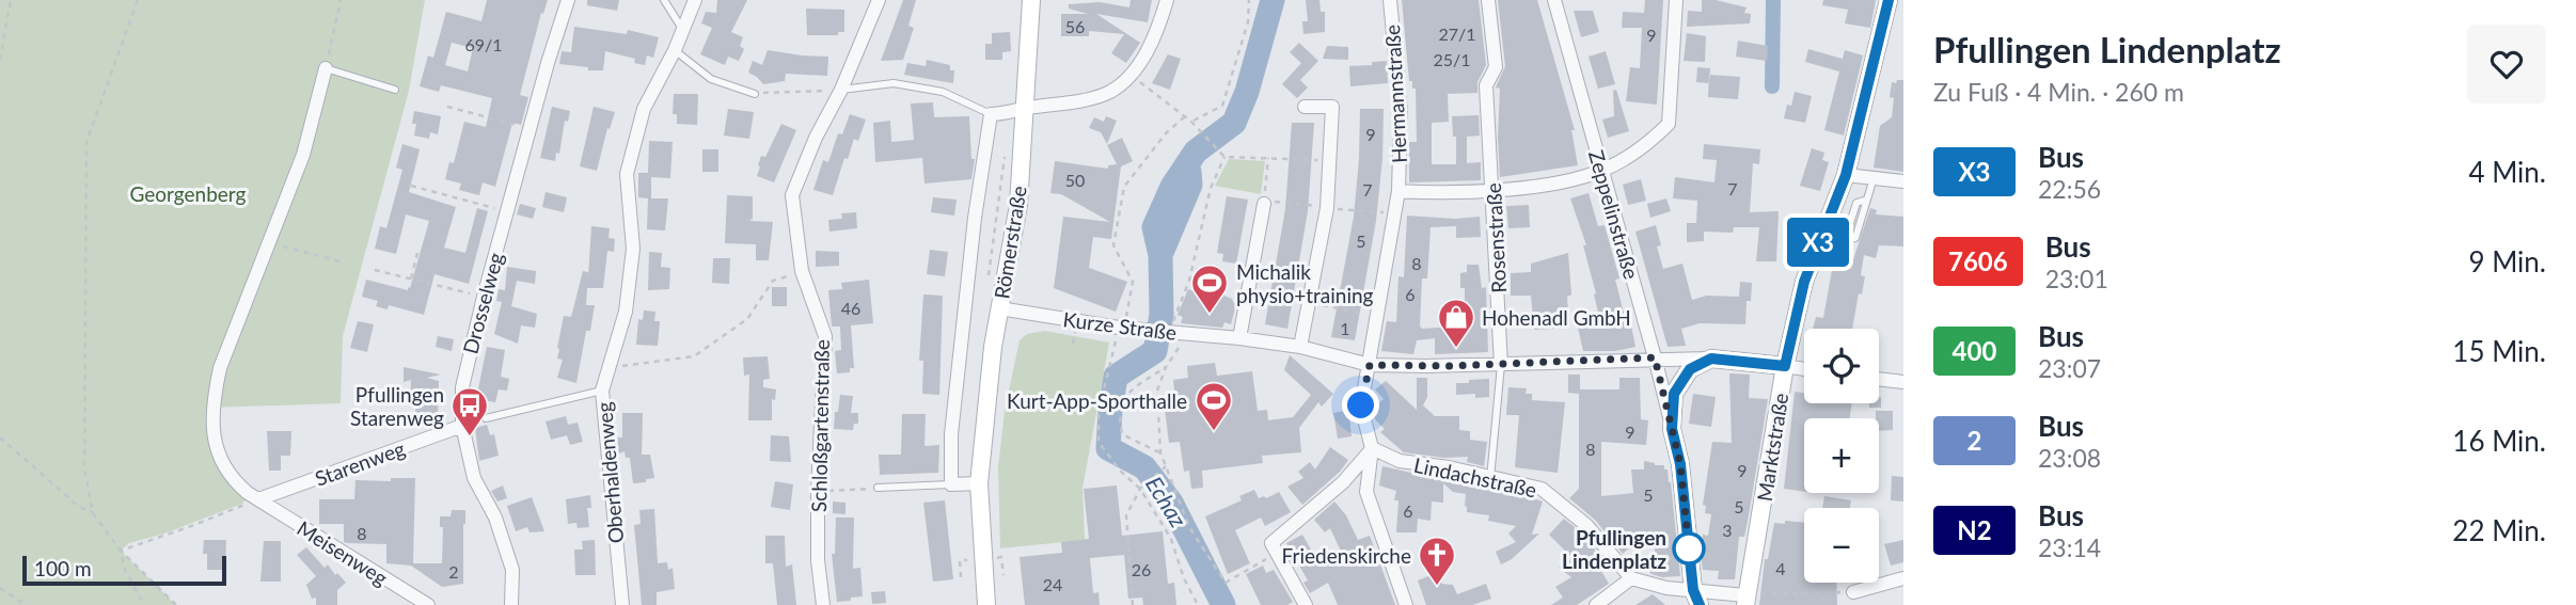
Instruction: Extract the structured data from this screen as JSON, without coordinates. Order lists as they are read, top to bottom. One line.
{"streets":{"main road":["Zeppelinstraße","Römerstraße","Kurze Straße","Marktstraße"],"street":["Hermannstraße","Rosenstraße","Drosselweg","Schloßgartenstraße","Starenweg","Oberhaldenweg","Lindachstraße","Meisenweg"]},"crossings":[["Hermannstraße","Kurze Straße"],["Zeppelinstraße","Kurze Straße"],["Rosenstraße","Kurze Straße"],["Rosenstraße","Lindachstraße"],["Römerstraße","Kurze Straße"],["Drosselweg","Starenweg"],["Kurze Straße","Marktstraße"],["Starenweg","Meisenweg"]],"water":["Echaz"],"parks":["Georgenberg"],"places":{"sports":["Michalik physio+training","Kurt-App-Sporthalle"],"shop":["Hohenadl GmbH"],"bus stop":["Pfullingen Starenweg"],"other":["Pfullingen Lindenplatz"],"church":["Friedenskirche"]},"lines":["bus line X3"],"house_numbers":["56","27/1","9","69/1","25/1","9","50","7","7","5","8","6","46","1","9","8","9","5","5","6","3","8","4","26","2","24"],"scale_bar":"100 m","page":{"on_map":"X3","heading":["Pfullingen Lindenplatz","Zu Fuß · 4 Min. · 260 m"],"list":[{"mark":"X3","name":"Bus","note":"22:56","value":"4 Min."},{"mark":"7606","name":"Bus","note":"23:01","value":"9 Min."},{"mark":"400","name":"Bus","note":"23:07","value":"15 Min."},{"mark":"2","name":"Bus","note":"23:08","value":"16 Min."},{"mark":"N2","name":"Bus","note":"23:14","value":"22 Min."}],"map_buttons":["+","−"],"scale":"100 m"}}
